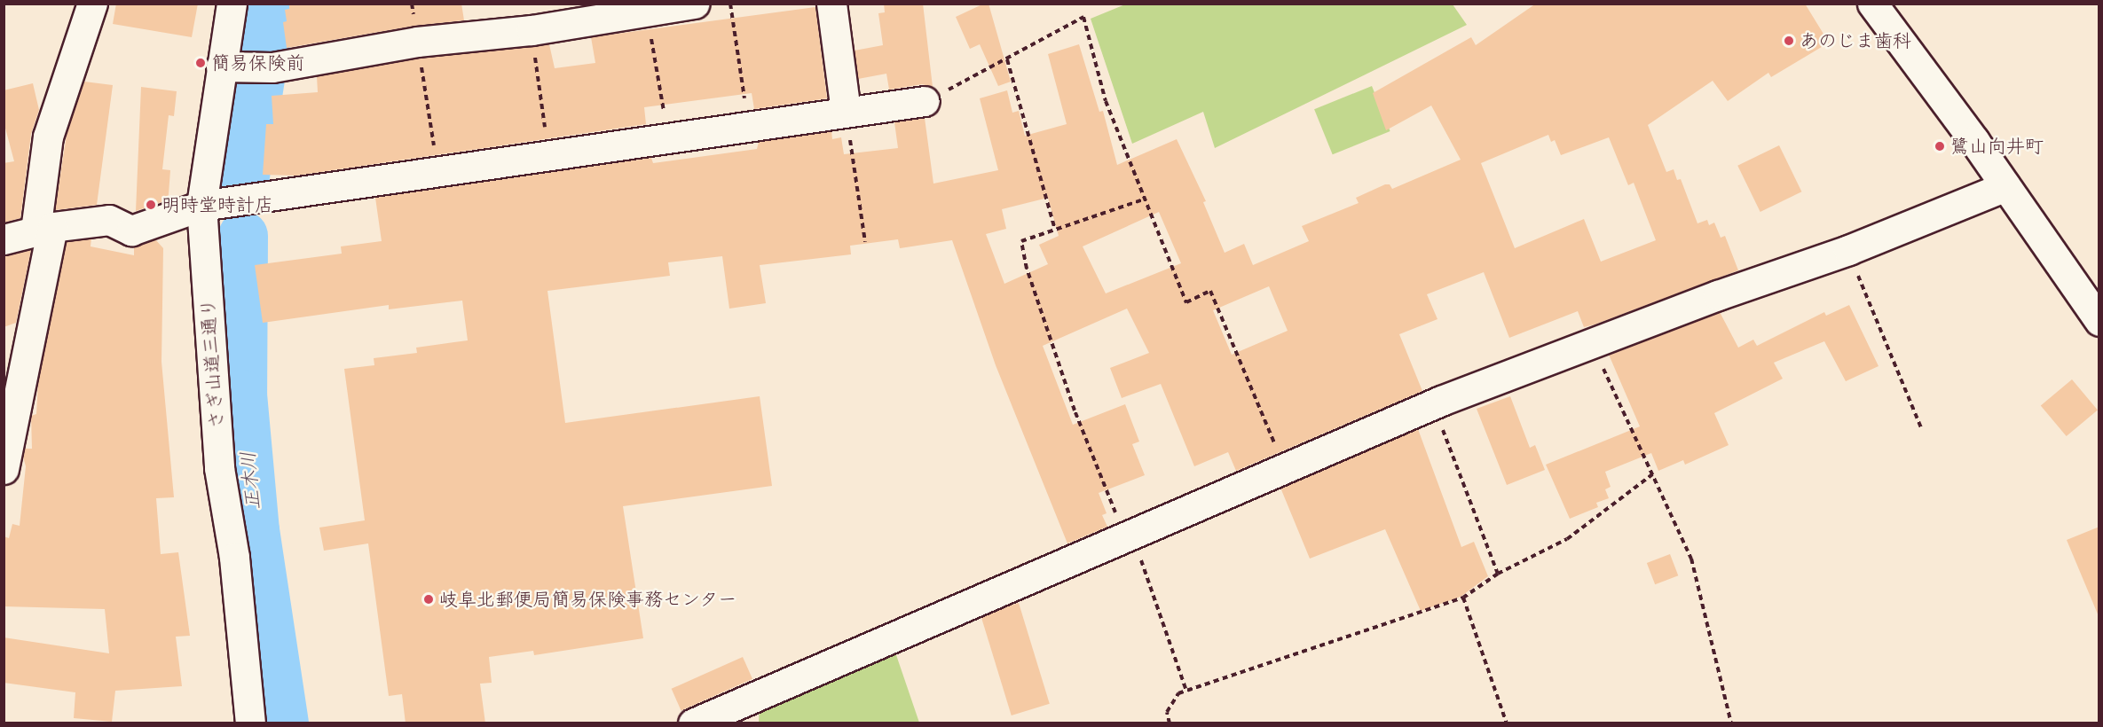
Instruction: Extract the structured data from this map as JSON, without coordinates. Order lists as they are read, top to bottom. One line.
{"streets":{"street":["さぎ山道三通り"]},"water":["正木川"],"places":["あのじま歯科","簡易保険前","鷺山向井町","明時堂時計店","岐阜北郵便局簡易保険事務センター"]}
